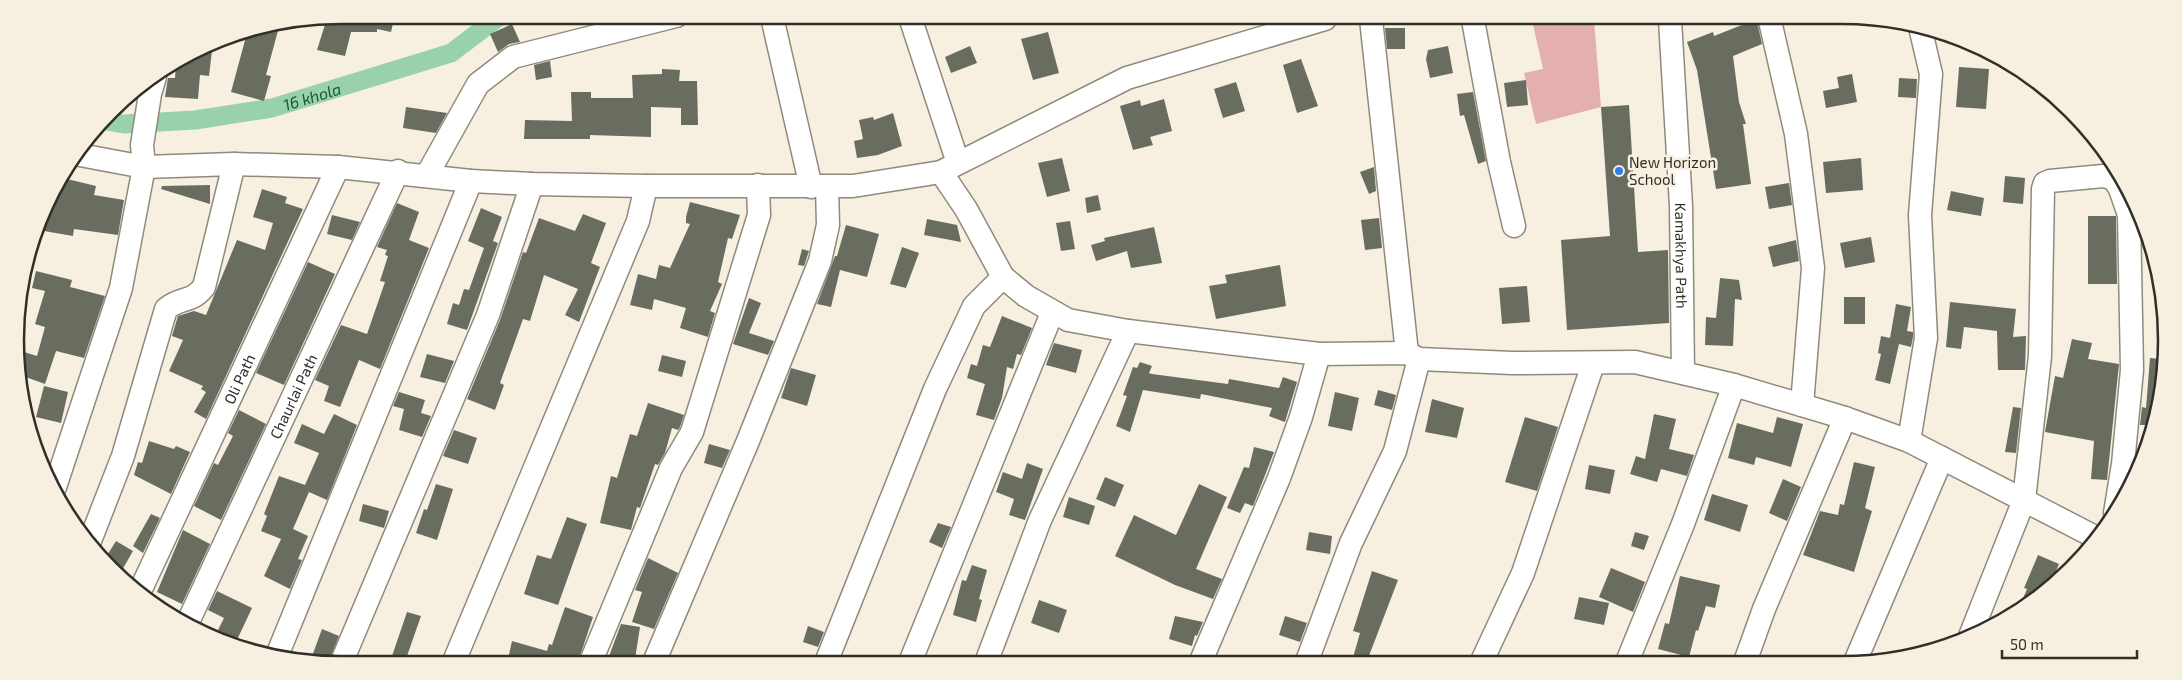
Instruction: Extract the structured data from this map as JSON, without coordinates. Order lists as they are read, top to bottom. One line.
{"streets":{"street":["Kamakhya Path","Oli Path","Chaurlai Path"]},"water":["16 khola"],"places":["New Horizon School"],"scale_bar":"50 m"}
